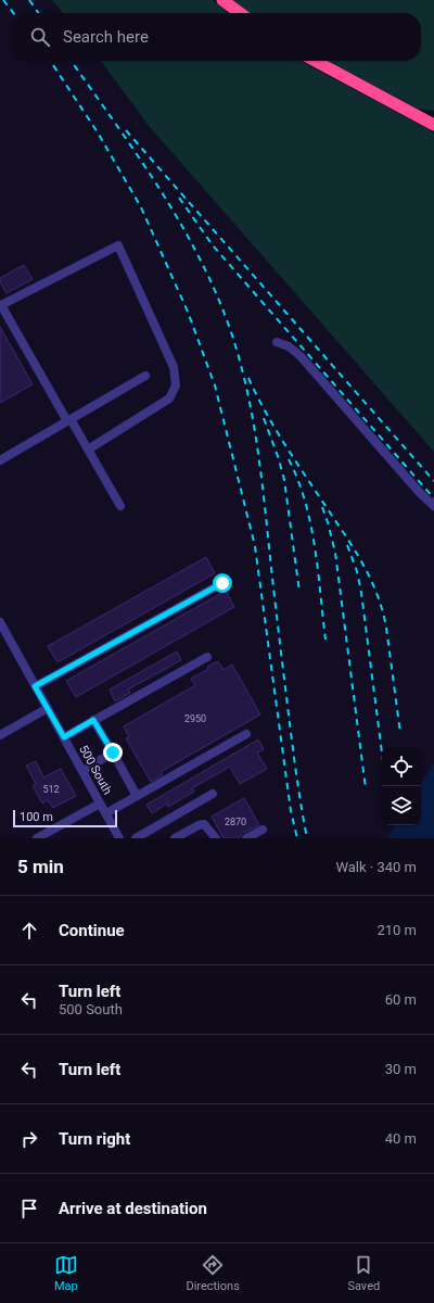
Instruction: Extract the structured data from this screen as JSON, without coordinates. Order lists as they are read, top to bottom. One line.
{"streets":{"street":["500 South"]},"house_numbers":["2950","512","2870"],"scale_bar":"100 m","page":{"search":"Search here","scale":"100 m","heading":["5 min","Walk · 340 m"],"list":[["Continue","210 m"],["Turn left","500 South","60 m"],["Turn left","30 m"],["Turn right","40 m"],"Arrive at destination"],"nav":["Map","Directions","Saved"]}}
